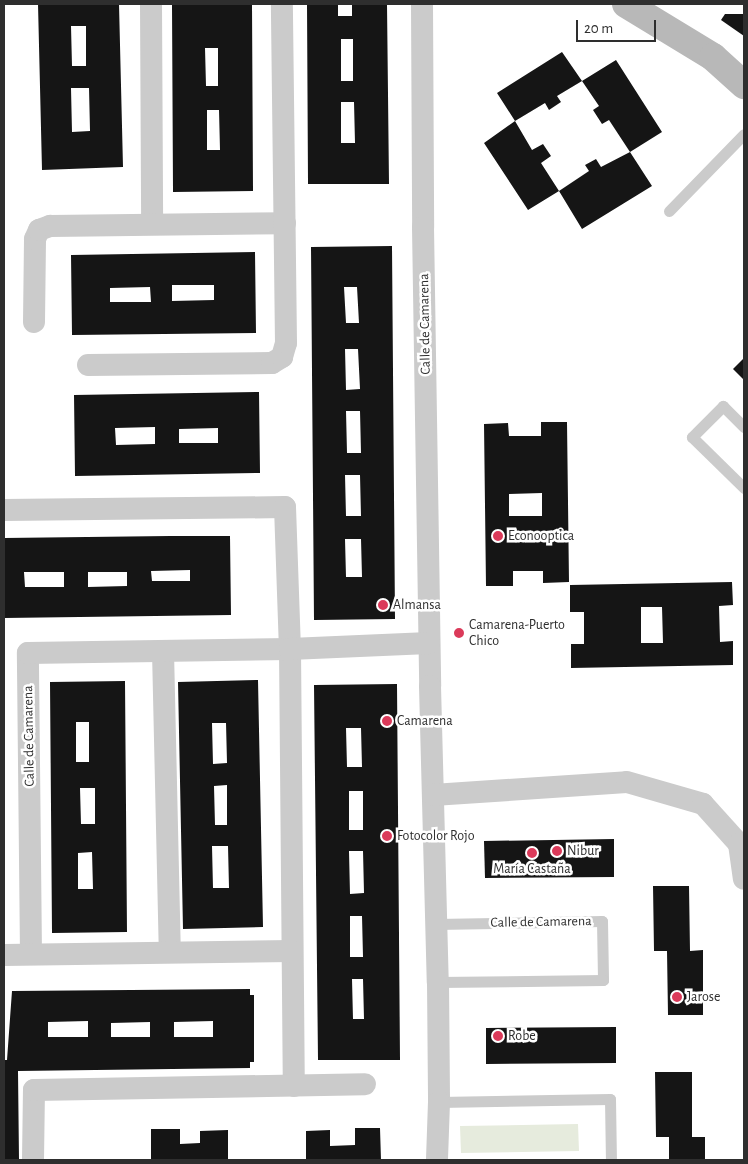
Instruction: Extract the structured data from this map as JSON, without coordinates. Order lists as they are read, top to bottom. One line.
{"streets":{"street":["Calle de Camarena"]},"places":["Econooptica","Almansa","Camarena-Puerto Chico","Camarena","Fotocolor Rojo","Nibur","María Castaña","Jarose","Robe"],"scale_bar":"20 m"}
